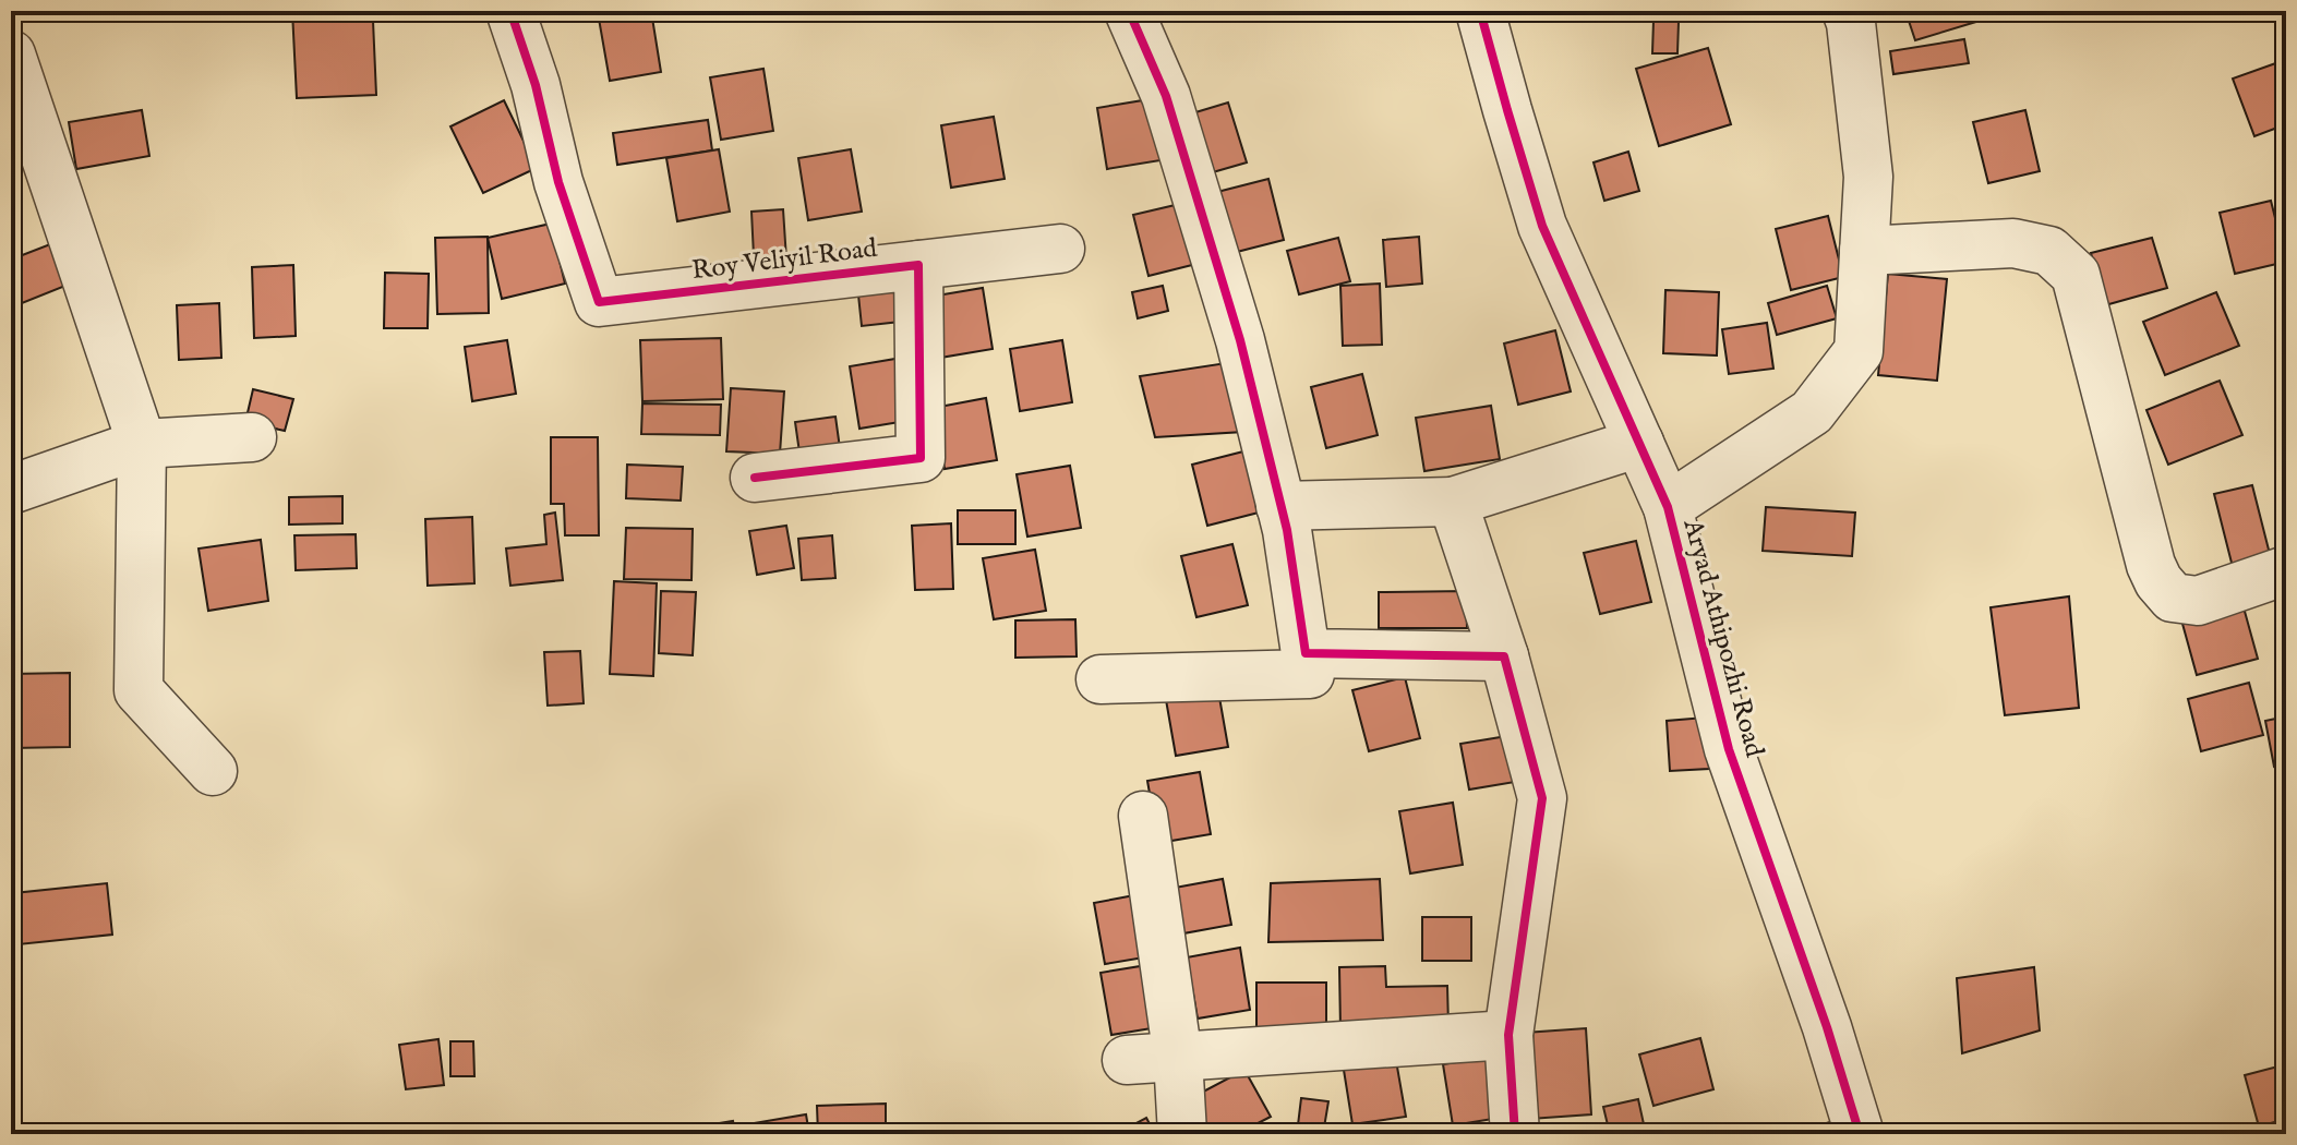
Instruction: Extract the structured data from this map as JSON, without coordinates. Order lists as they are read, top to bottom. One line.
{"streets":{"street":["Roy Veliyil Road","Aryad Athipozhi Road"]}}
